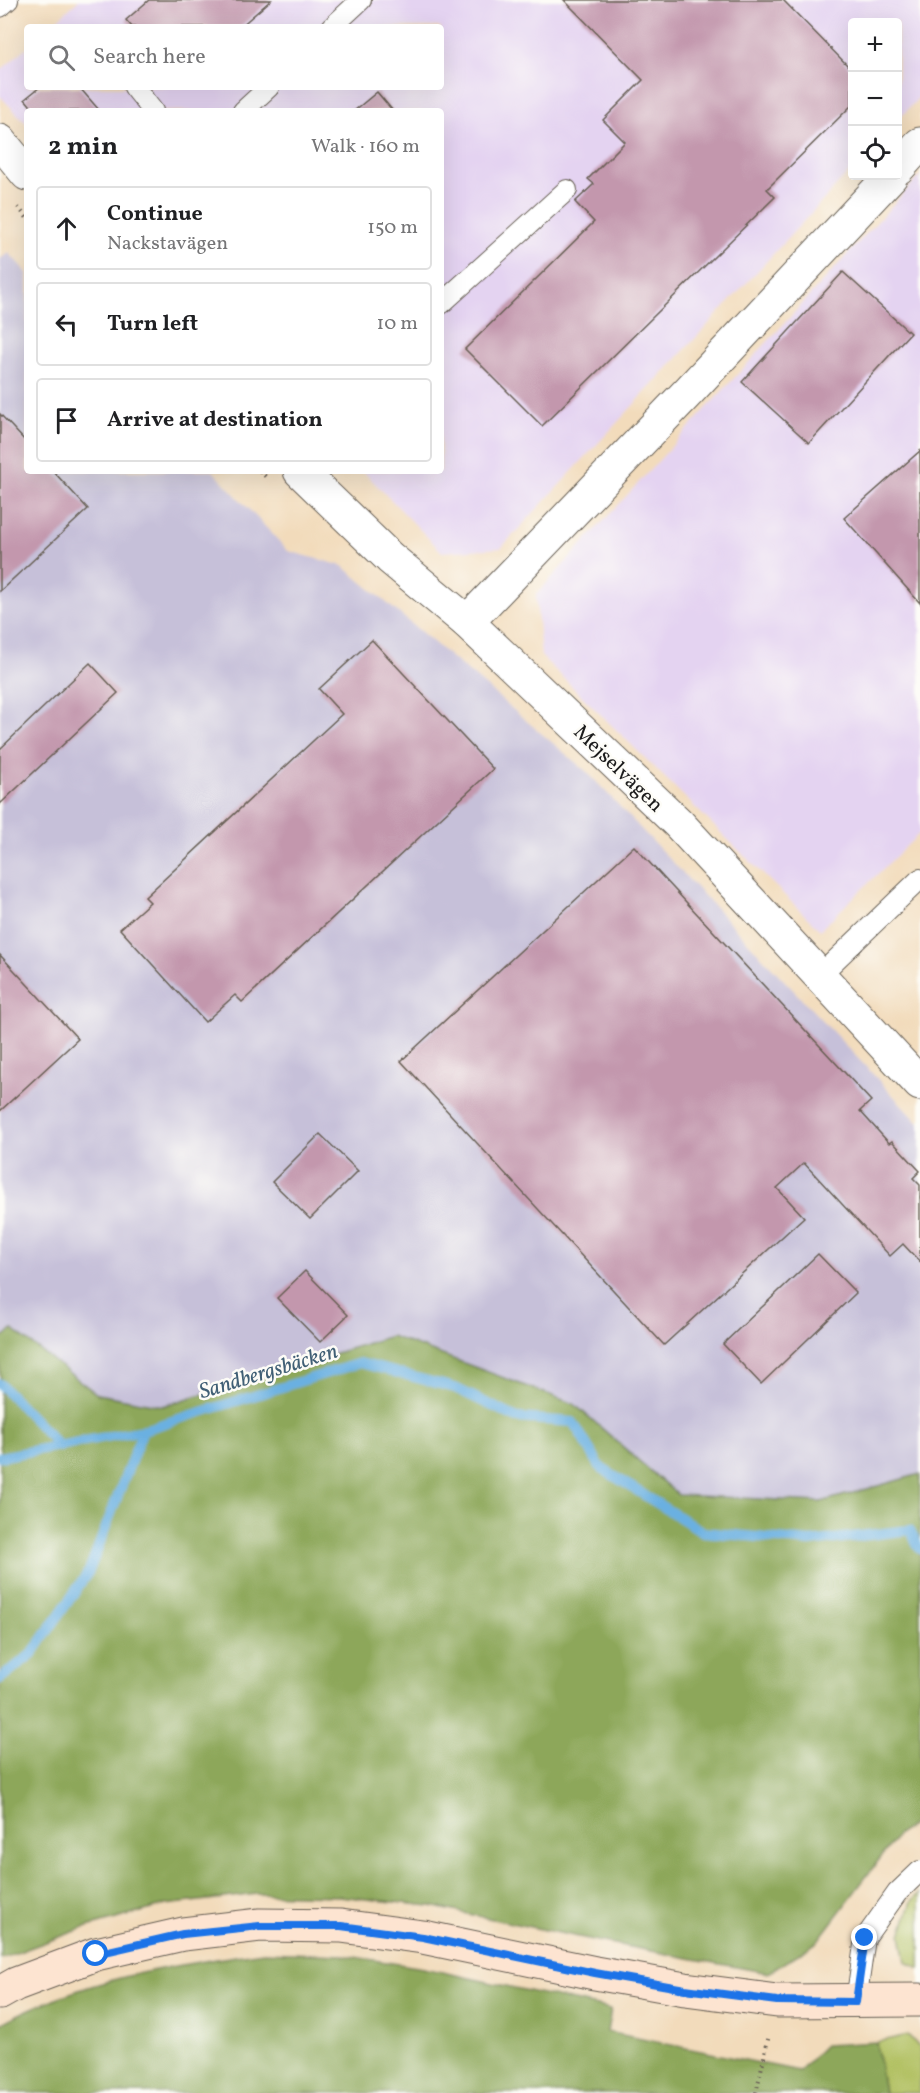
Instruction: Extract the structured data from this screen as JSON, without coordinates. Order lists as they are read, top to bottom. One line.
{"streets":{"street":["Mejselvägen"]},"water":["Sandbergsbäcken"],"page":{"map_buttons":["+","−"],"search":"Search here","heading":["2 min","Walk · 160 m"],"list":[["Continue","Nackstavägen","150 m"],["Turn left","10 m"],"Arrive at destination"]}}
